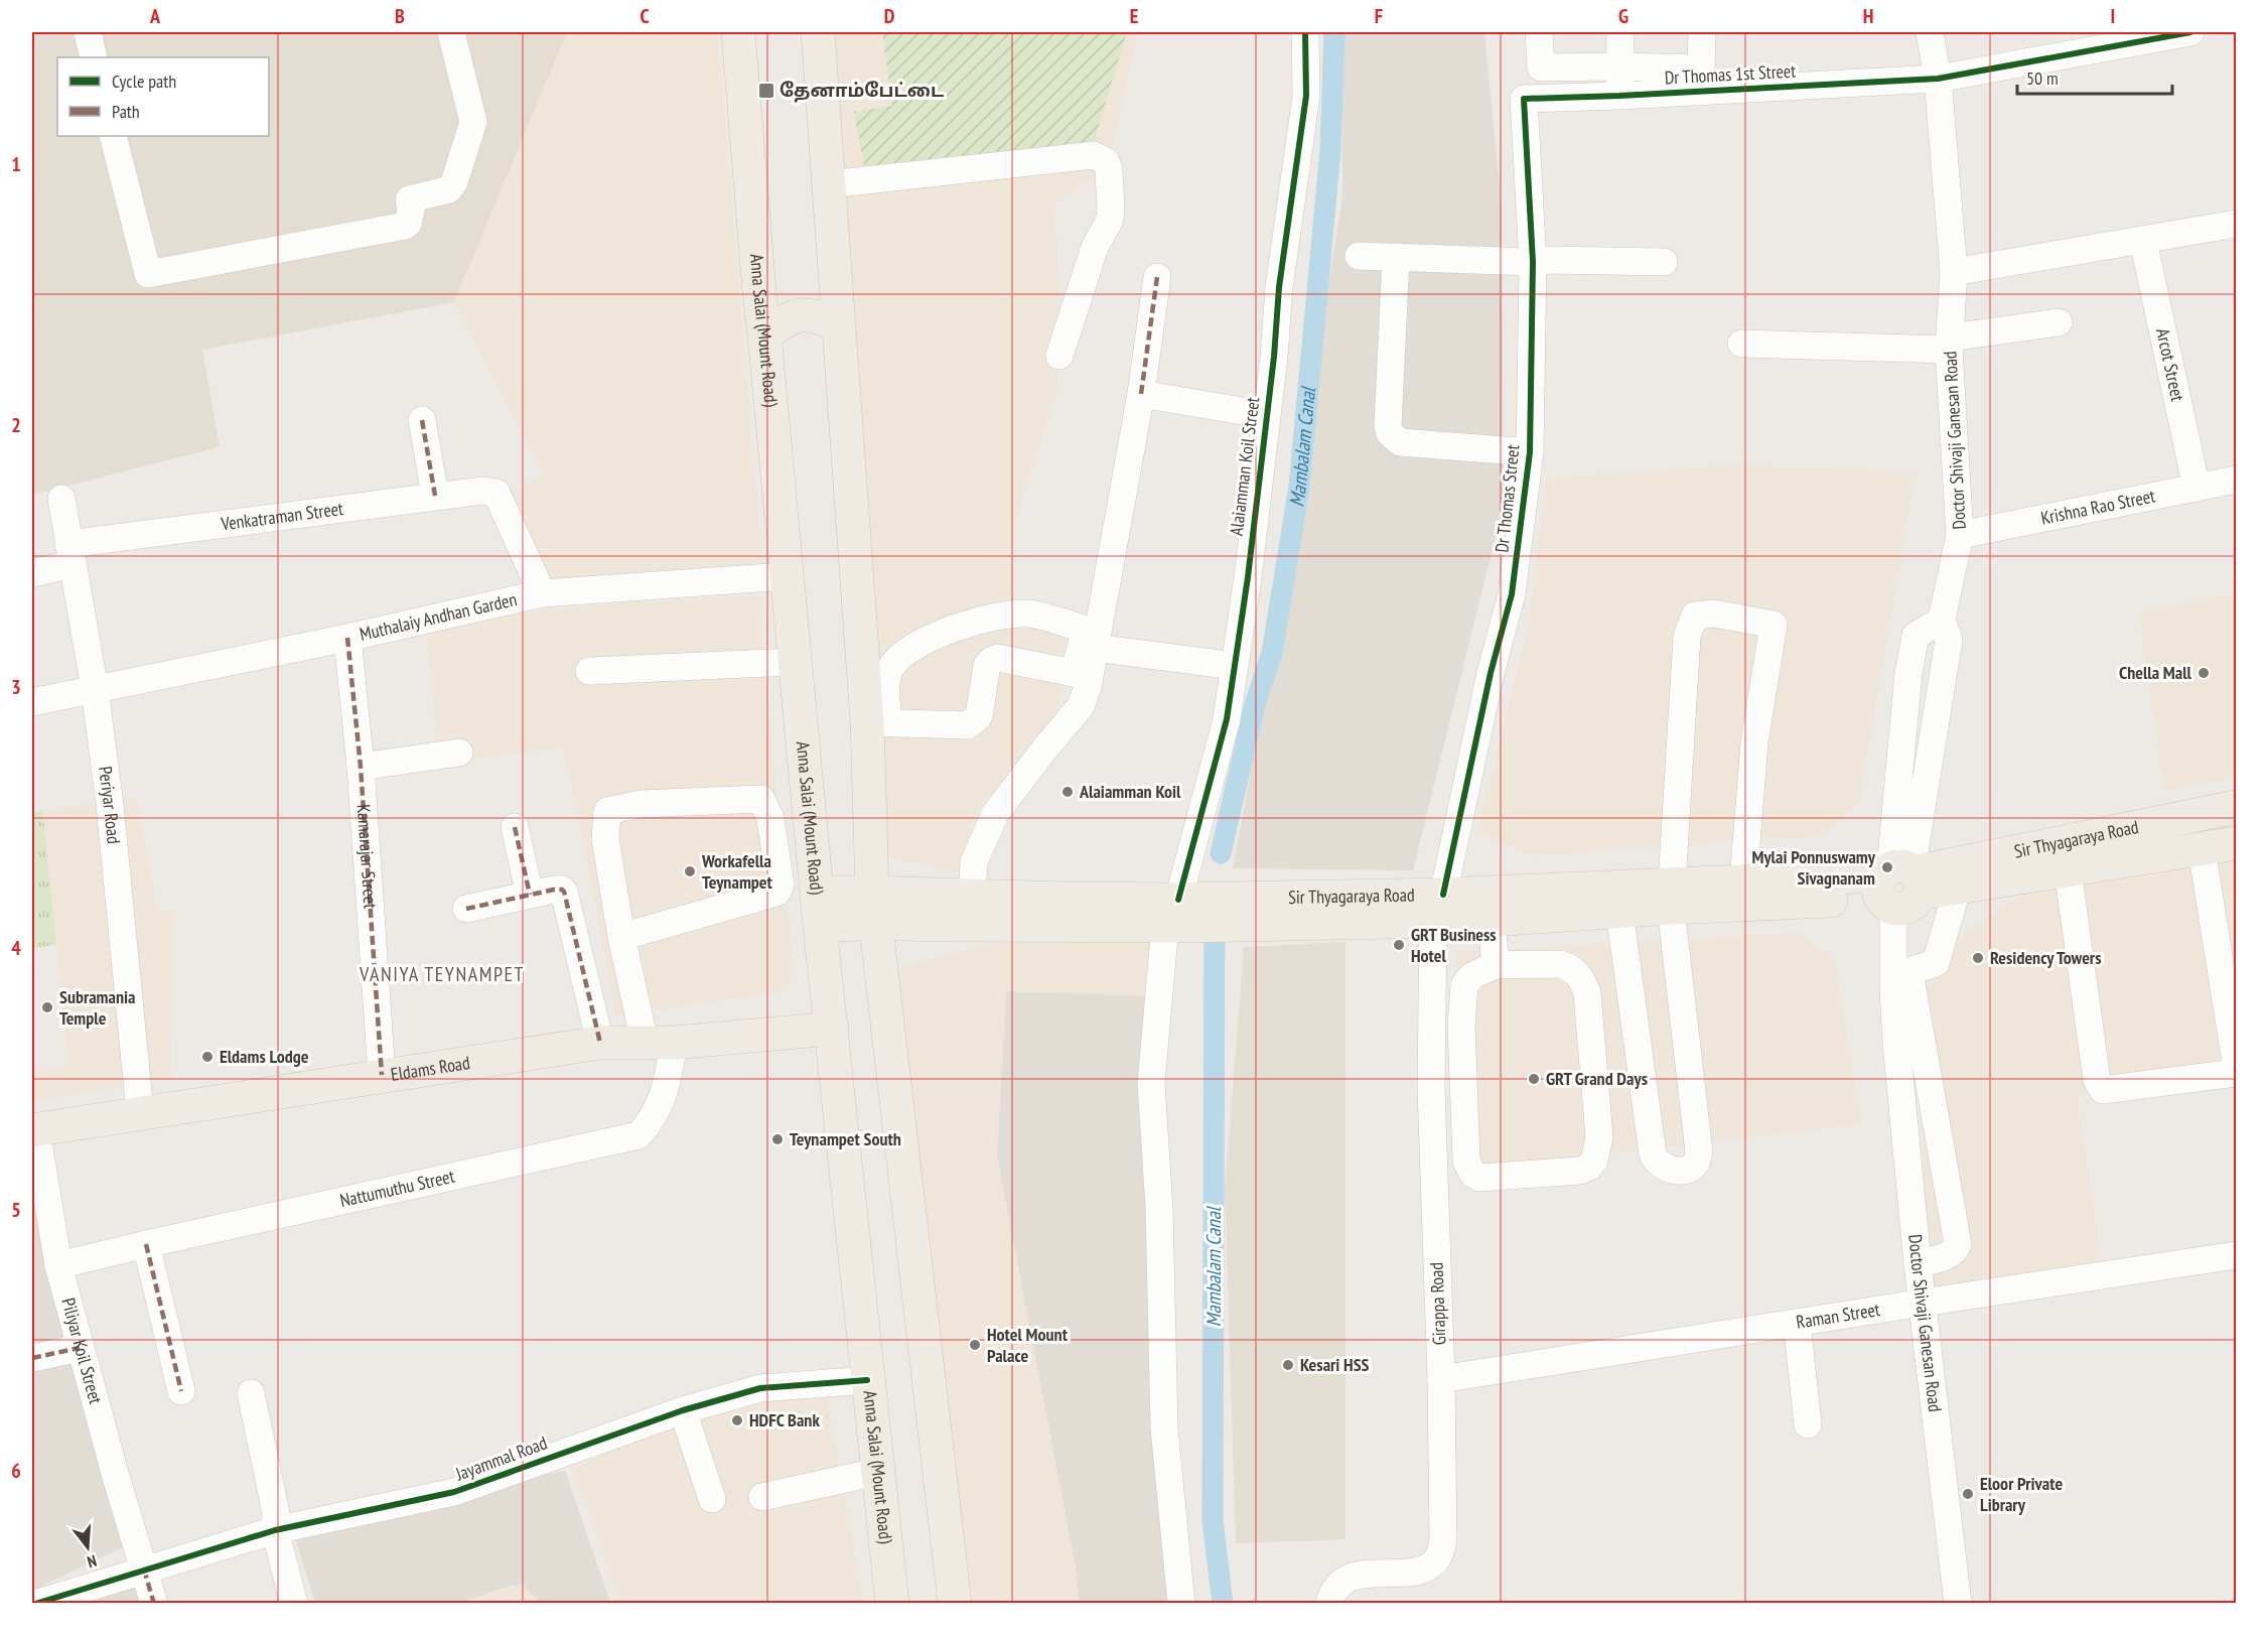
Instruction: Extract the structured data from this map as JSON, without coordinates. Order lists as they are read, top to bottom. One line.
{"streets":{"main road":["Anna Salai (Mount Road)","Sir Thyagaraya Road","Eldams Road"],"street":["Dr Thomas 1st Street","Arcot Street","Doctor Shivaji Ganesan Road","Alaiamman Koil Street","Dr Thomas Street","Krishna Rao Street","Venkatraman Street","Muthalaiy Andhan Garden","Periyar Road","Kamarajar Street","Nattumuthu Street","Girappa Road","Raman Street","Piliyar Koil Street","Jayammal Road"]},"crossings":[["Dr Thomas 1st Street","Doctor Shivaji Ganesan Road"],["Dr Thomas 1st Street","Dr Thomas Street"],["Anna Salai (Mount Road)","Muthalaiy Andhan Garden"],["Anna Salai (Mount Road)","Sir Thyagaraya Road"],["Anna Salai (Mount Road)","Eldams Road"],["Anna Salai (Mount Road)","Jayammal Road"],["Arcot Street","Krishna Rao Street"],["Doctor Shivaji Ganesan Road","Krishna Rao Street"],["Doctor Shivaji Ganesan Road","Sir Thyagaraya Road"],["Doctor Shivaji Ganesan Road","Raman Street"],["Alaiamman Koil Street","Sir Thyagaraya Road"],["Dr Thomas Street","Sir Thyagaraya Road"],["Dr Thomas Street","Girappa Road"],["Venkatraman Street","Muthalaiy Andhan Garden"],["Venkatraman Street","Periyar Road"],["Muthalaiy Andhan Garden","Periyar Road"],["Muthalaiy Andhan Garden","Kamarajar Street"],["Periyar Road","Eldams Road"],["Sir Thyagaraya Road","Girappa Road"],["Kamarajar Street","Eldams Road"],["Eldams Road","Nattumuthu Street"],["Eldams Road","Piliyar Koil Street"],["Nattumuthu Street","Piliyar Koil Street"],["Girappa Road","Raman Street"],["Piliyar Koil Street","Jayammal Road"]],"districts":["VANIYA TEYNAMPET"],"water":["Mambalam Canal"],"places":{"transit":["தேனாம்பேட்டை"],"other":["Chella Mall","Alaiamman Koil","Mylai Ponnuswamy Sivagnanam","Workafella Teynampet","GRT Business Hotel","Residency Towers","Subramania Temple","Eldams Lodge","GRT Grand Days","Teynampet South","Hotel Mount Palace","Kesari HSS","HDFC Bank","Eloor Private Library"]},"legend":["Cycle path","Path"],"scale_bar":"50 m","north":"bottom","grid":{"columns":["A","B","C","D","E","F","G","H","I"],"rows":["1","2","3","4","5","6"]}}
